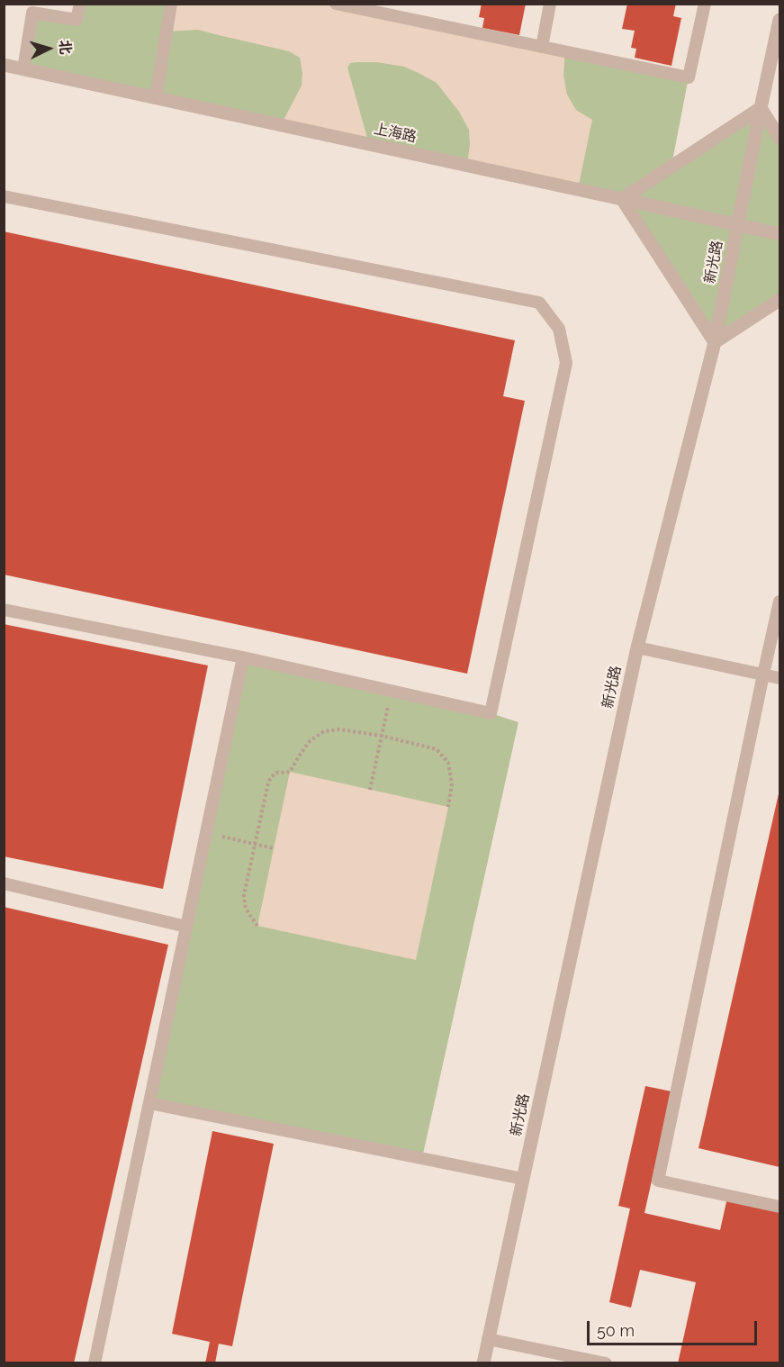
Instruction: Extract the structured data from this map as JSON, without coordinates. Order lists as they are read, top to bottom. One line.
{"streets":{"street":["上海路","新光路"]},"crossings":[["上海路","新光路"]],"scale_bar":"50 m","north":"right"}
